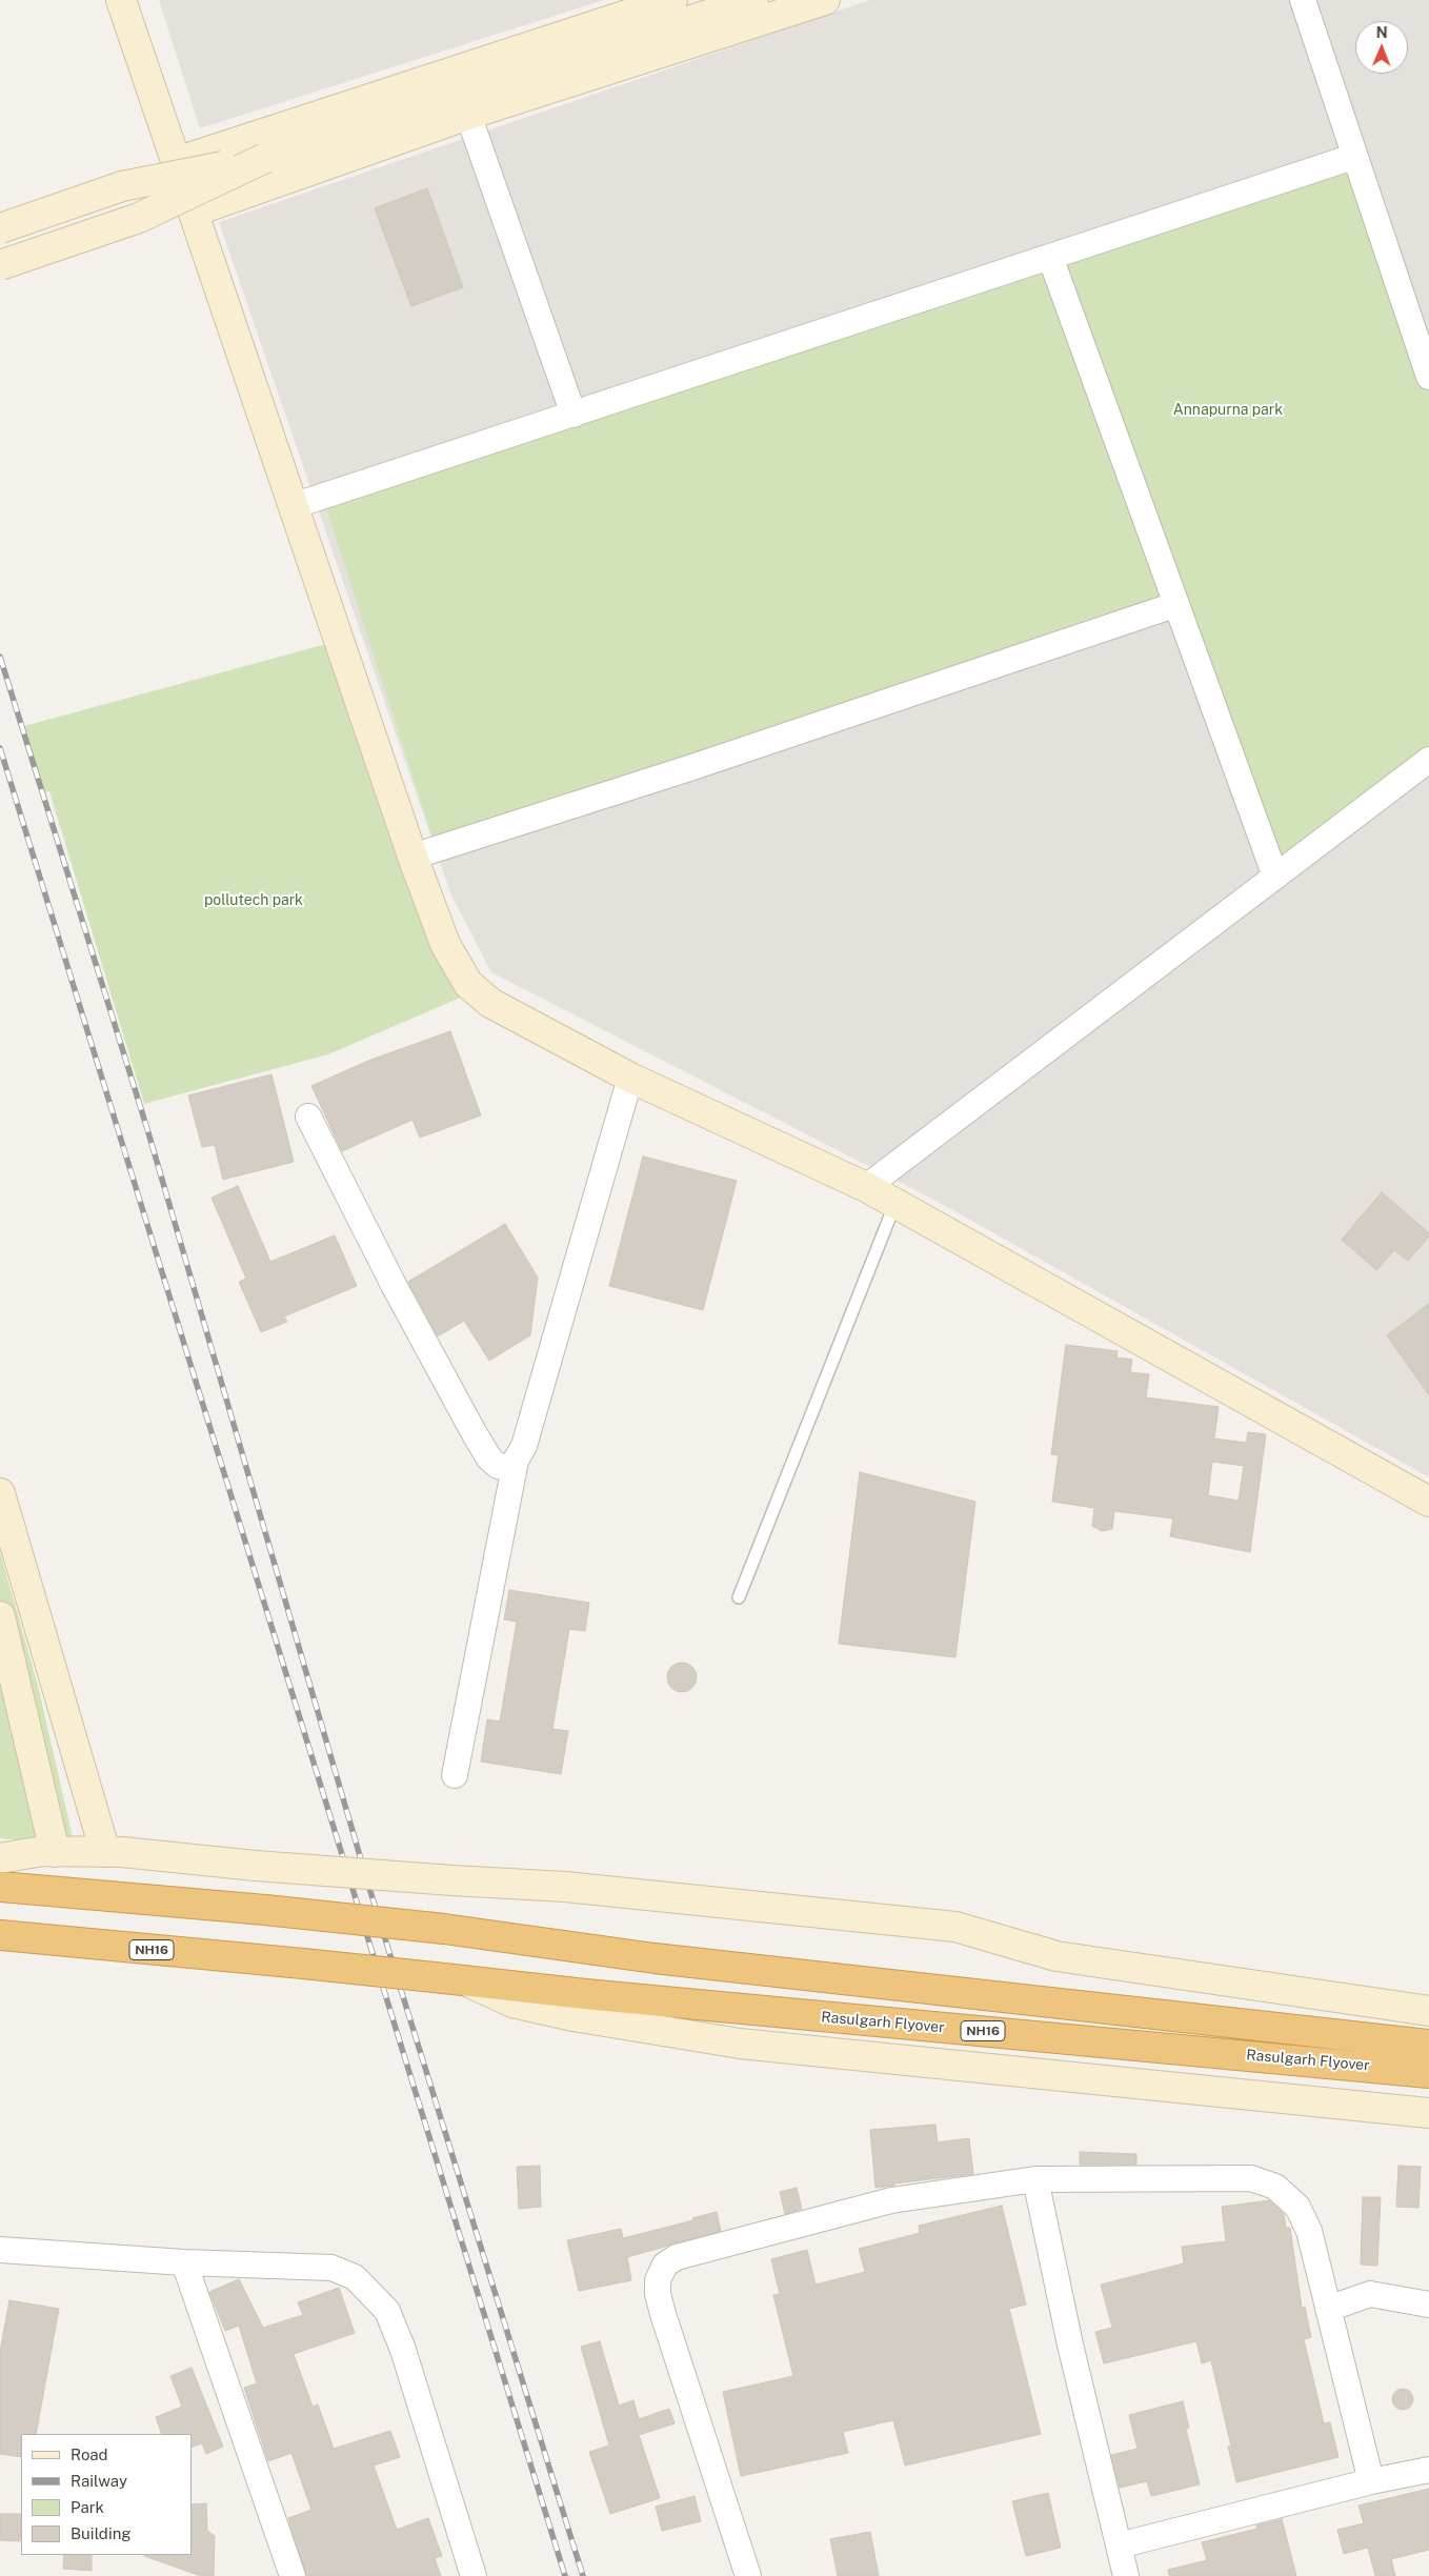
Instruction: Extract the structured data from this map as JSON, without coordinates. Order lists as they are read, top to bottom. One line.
{"streets":{"highway":["NH16","Rasulgarh Flyover"]},"crossings":[["NH16","Rasulgarh Flyover"]],"parks":["Annapurna park","pollutech park"],"legend":["Road","Railway","Park","Building"],"north":"top"}
